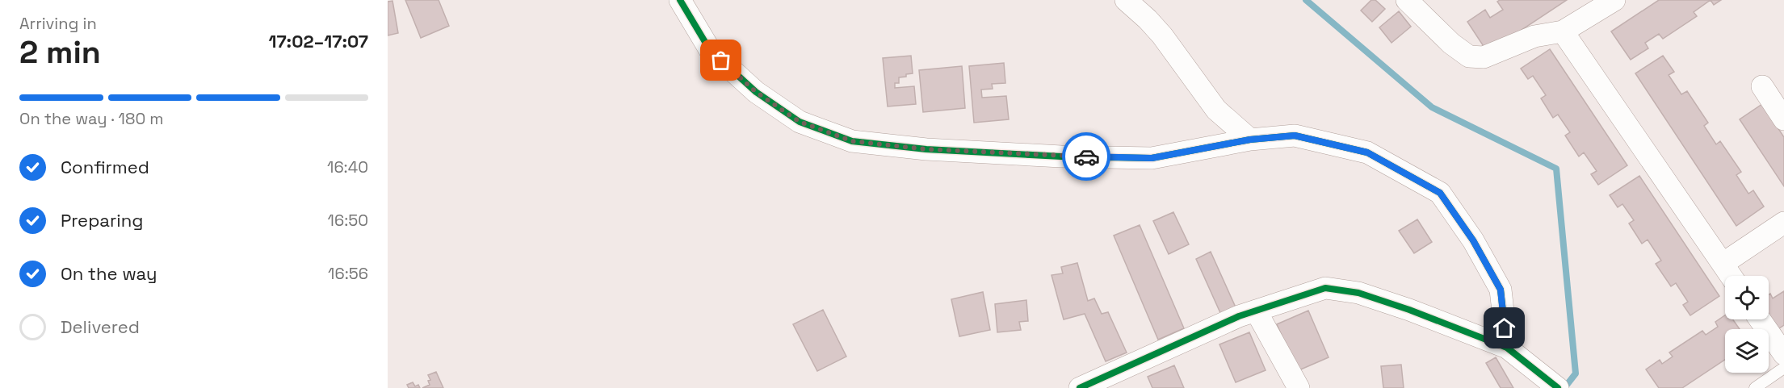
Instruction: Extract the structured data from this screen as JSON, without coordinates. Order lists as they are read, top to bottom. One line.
{"page":{"heading":["2 min","Arriving in","17:02–17:07"],"bar":"On the way · 180 m","list":[["Confirmed","16:40"],["Preparing","16:50"],["On the way","16:56"],"Delivered"]}}
